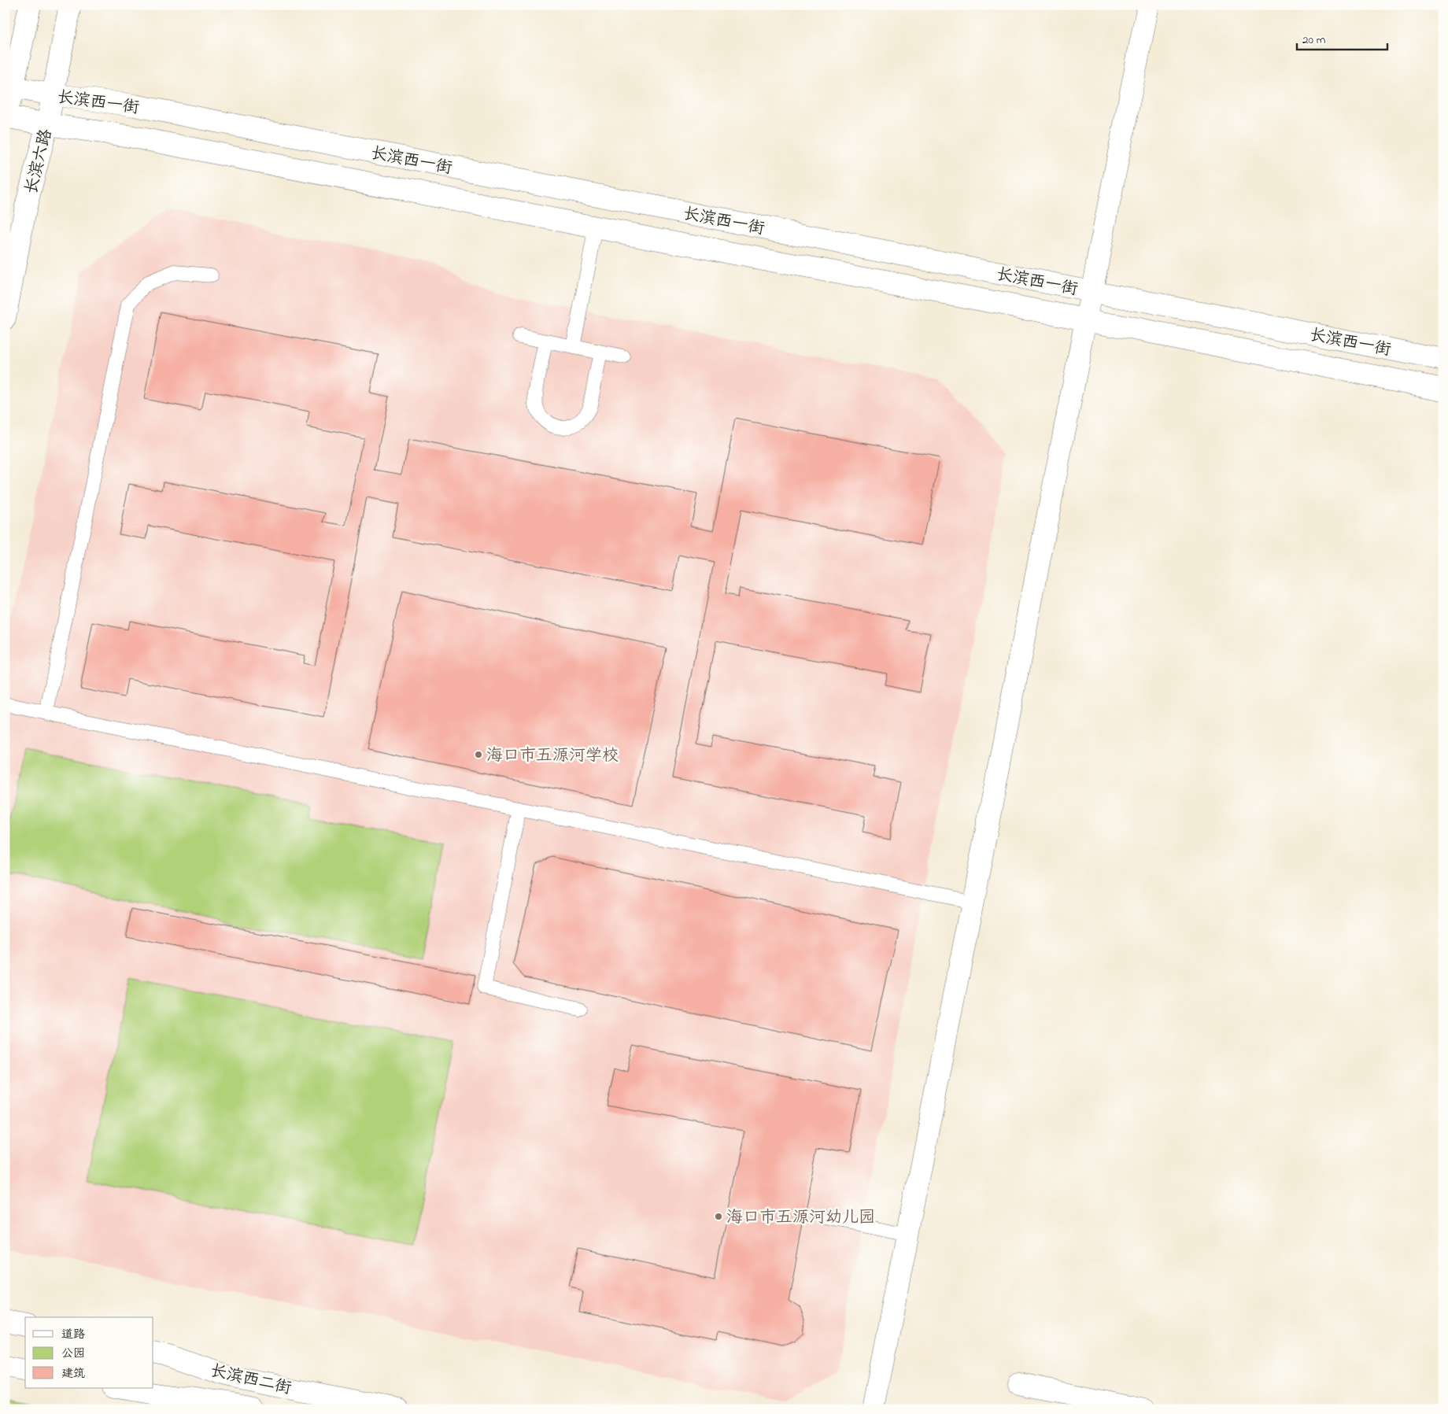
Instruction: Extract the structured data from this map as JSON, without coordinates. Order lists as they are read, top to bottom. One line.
{"streets":{"street":["长滨西一街","长滨六路","长滨西二街"]},"crossings":[["长滨西一街","长滨六路"]],"places":["海口市五源河学校","海口市五源河幼儿园"],"legend":["道路","公园","建筑"],"scale_bar":"20 m"}
